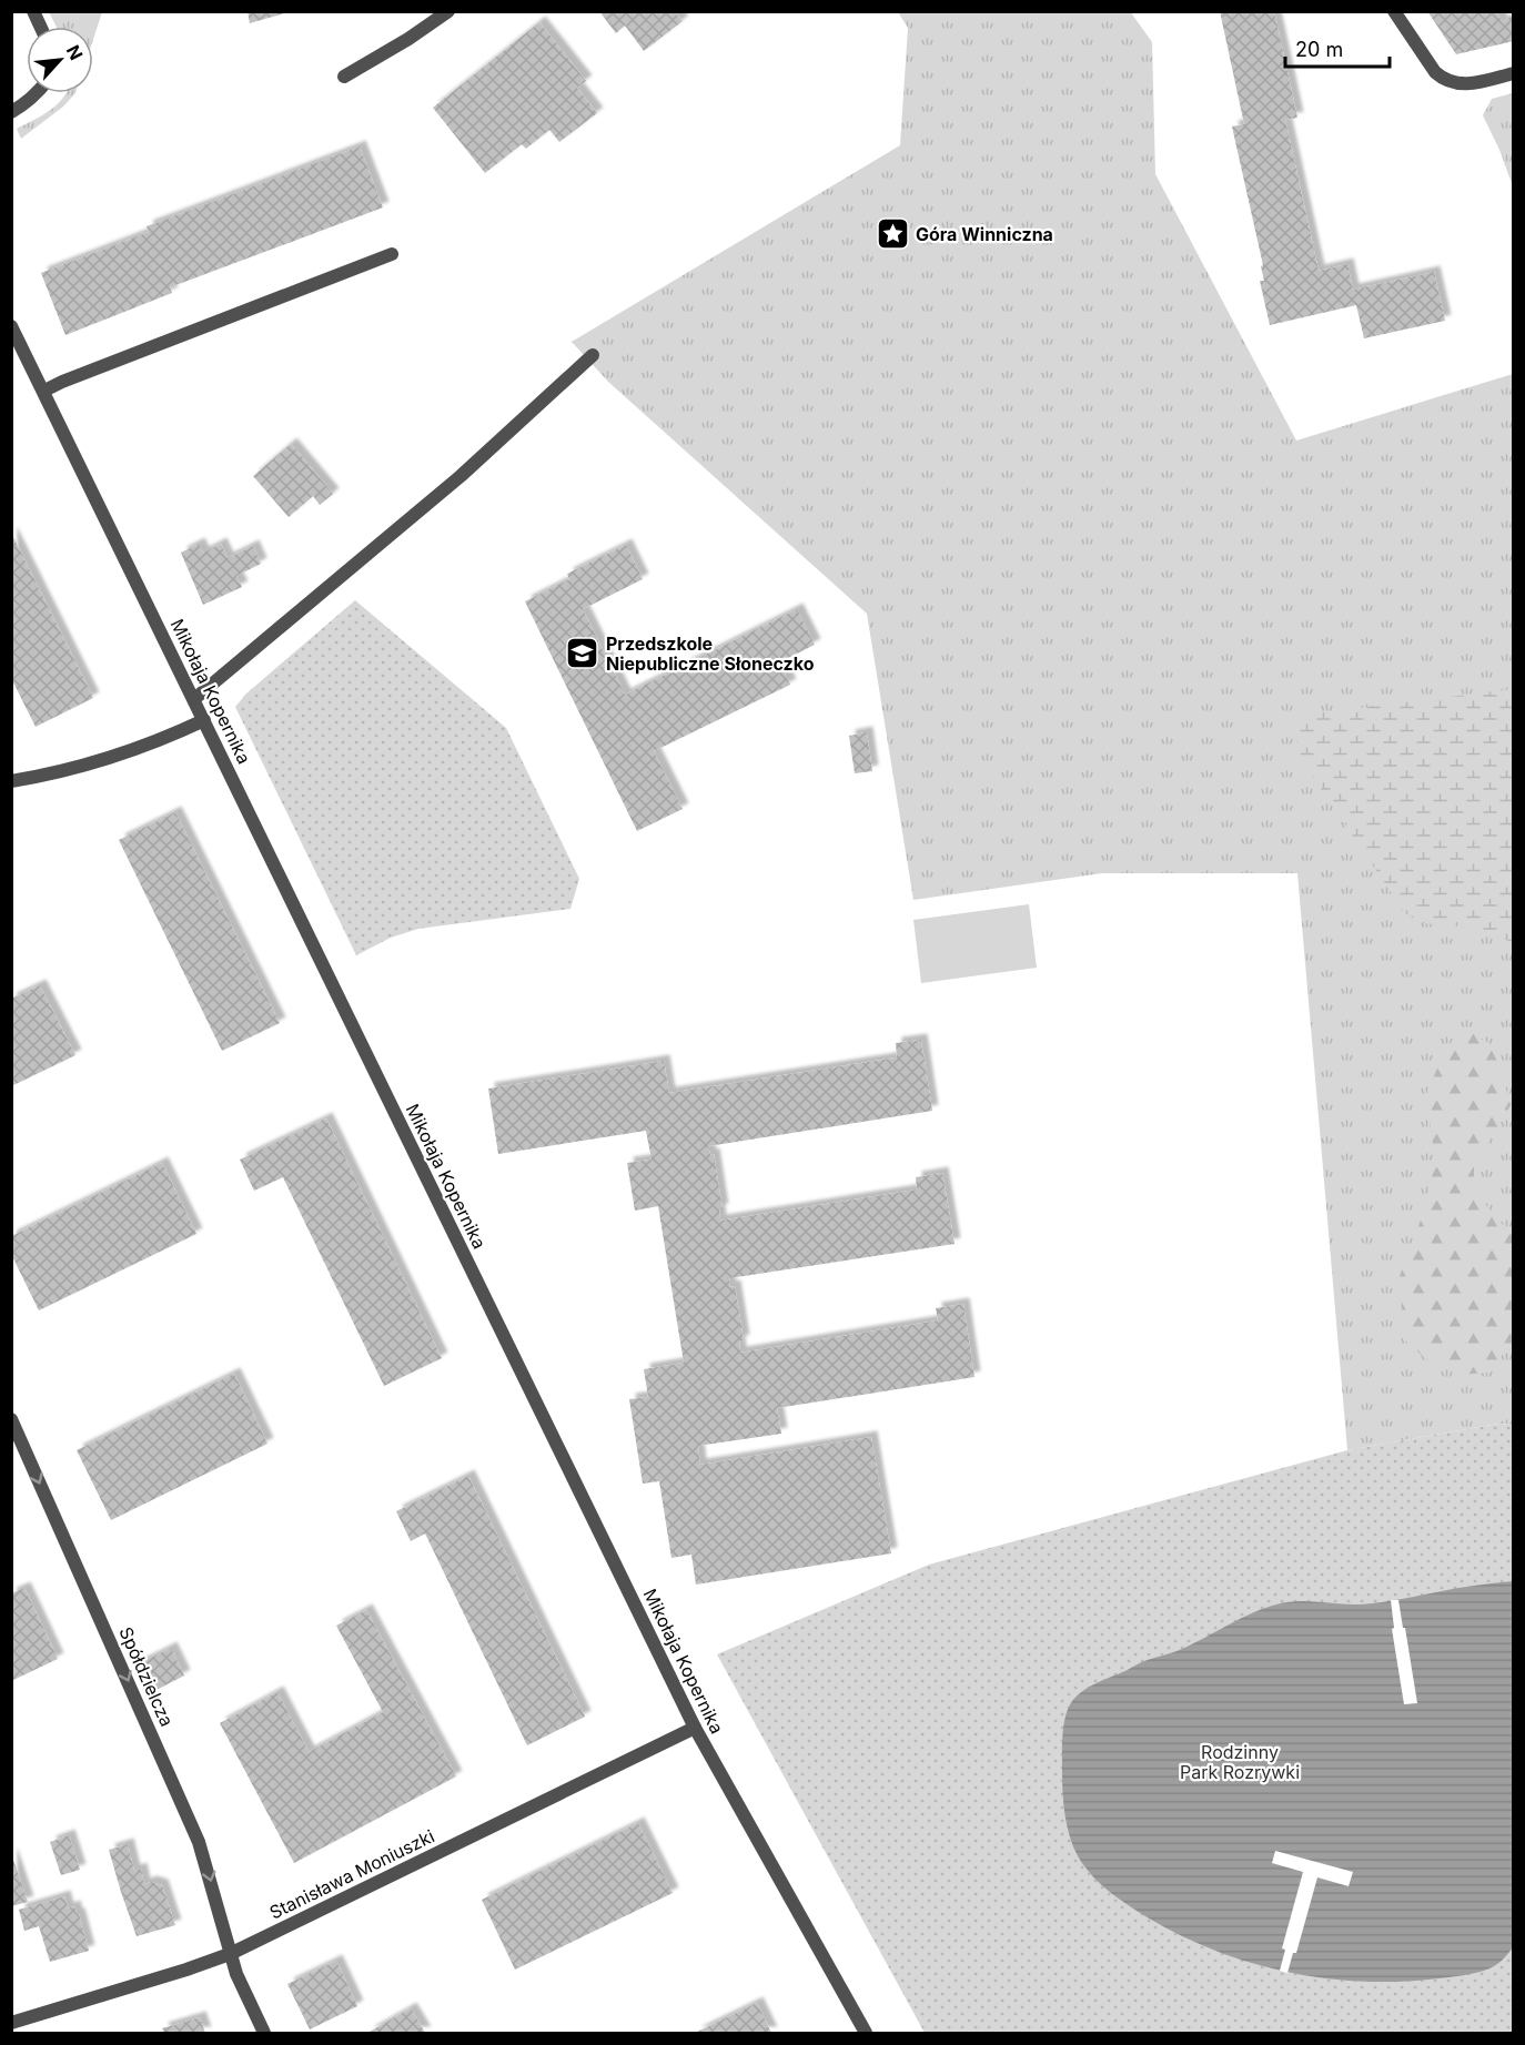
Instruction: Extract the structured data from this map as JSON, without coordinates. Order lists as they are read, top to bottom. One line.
{"streets":{"street":["Mikołaja Kopernika","Spółdzielcza","Stanisława Moniuszki"]},"crossings":[["Mikołaja Kopernika","Stanisława Moniuszki"],["Spółdzielcza","Stanisława Moniuszki"]],"one_way":["Spółdzielcza"],"parks":["Rodzinny Park Rozrywki"],"places":{"place":["Góra Winniczna"],"school or university":["Przedszkole Niepubliczne Słoneczko"]},"scale_bar":"20 m","north":"top right"}
